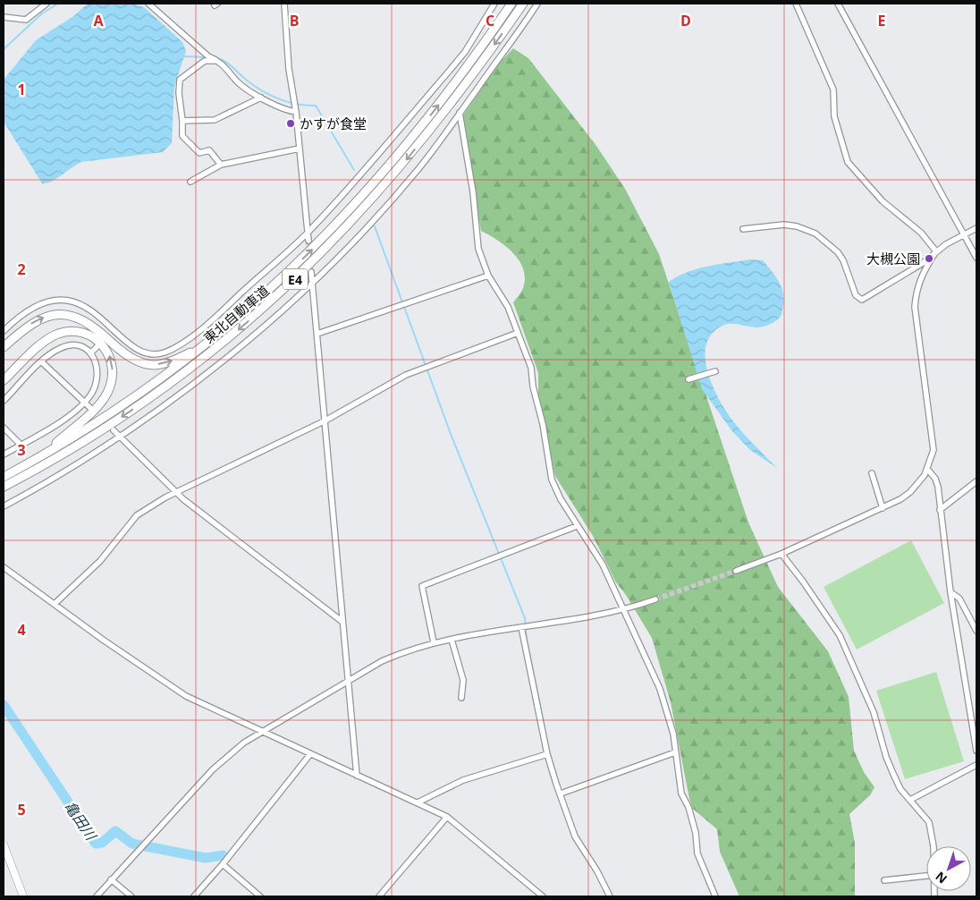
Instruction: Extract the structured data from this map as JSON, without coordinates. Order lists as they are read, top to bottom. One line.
{"streets":{"highway":["E4","東北自動車道"]},"water":["亀田川"],"places":["かすが食堂","大槻公園"],"north":"bottom left","grid":{"columns":["A","B","C","D","E"],"rows":["1","2","3","4","5"]}}
